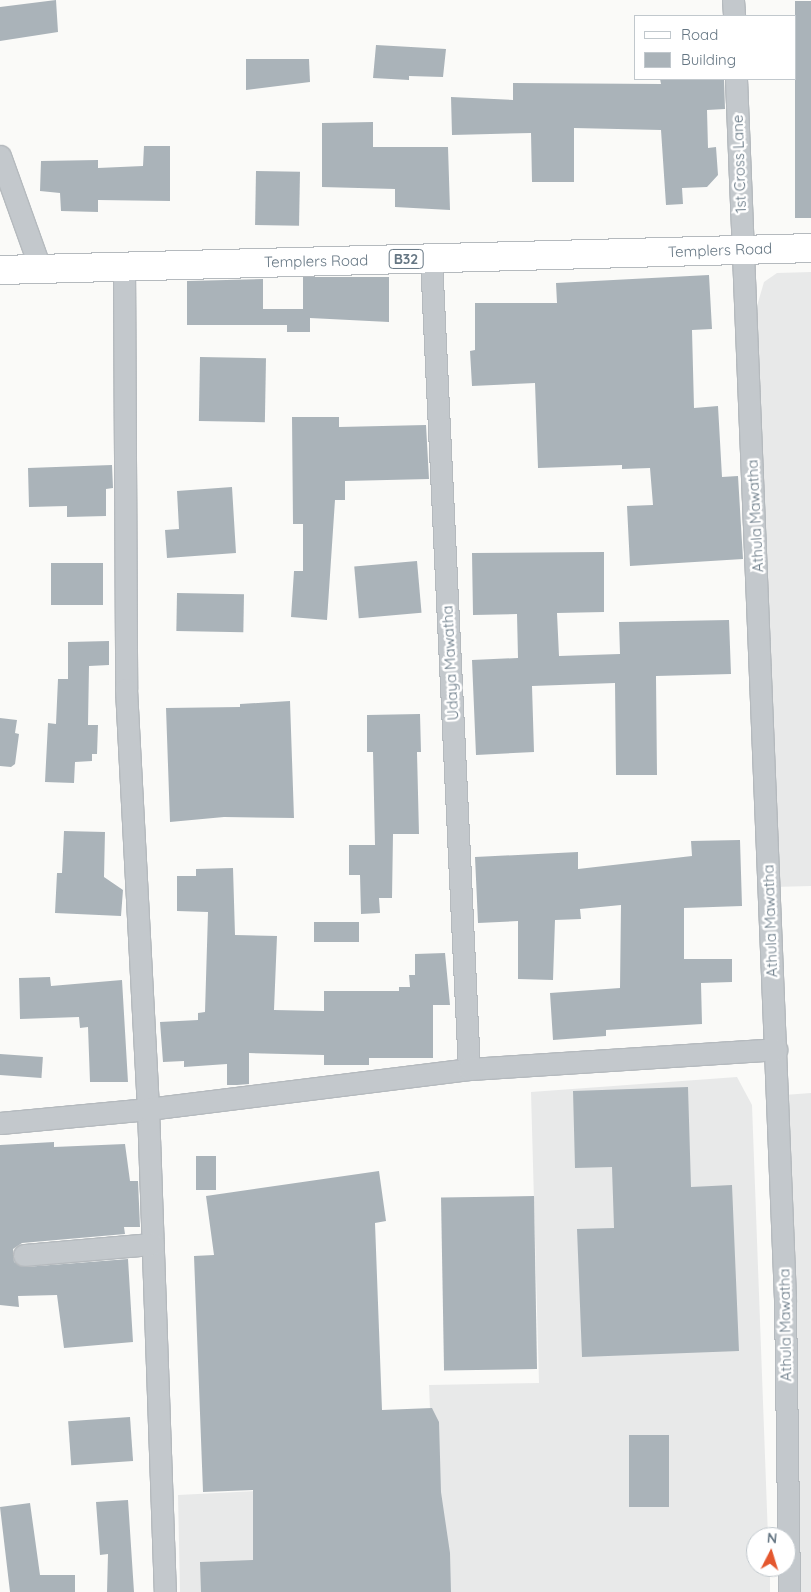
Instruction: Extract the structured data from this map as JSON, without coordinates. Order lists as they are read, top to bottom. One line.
{"streets":{"main road":["Templers Road","B32"],"street":["1st Cross Lane","Athula Mawatha","Udaya Mawatha"]},"crossings":[["1st Cross Lane","Templers Road"],["1st Cross Lane","Athula Mawatha"],["Templers Road","Athula Mawatha"],["Templers Road","Udaya Mawatha"]],"legend":["Road","Building"],"north":"top"}
